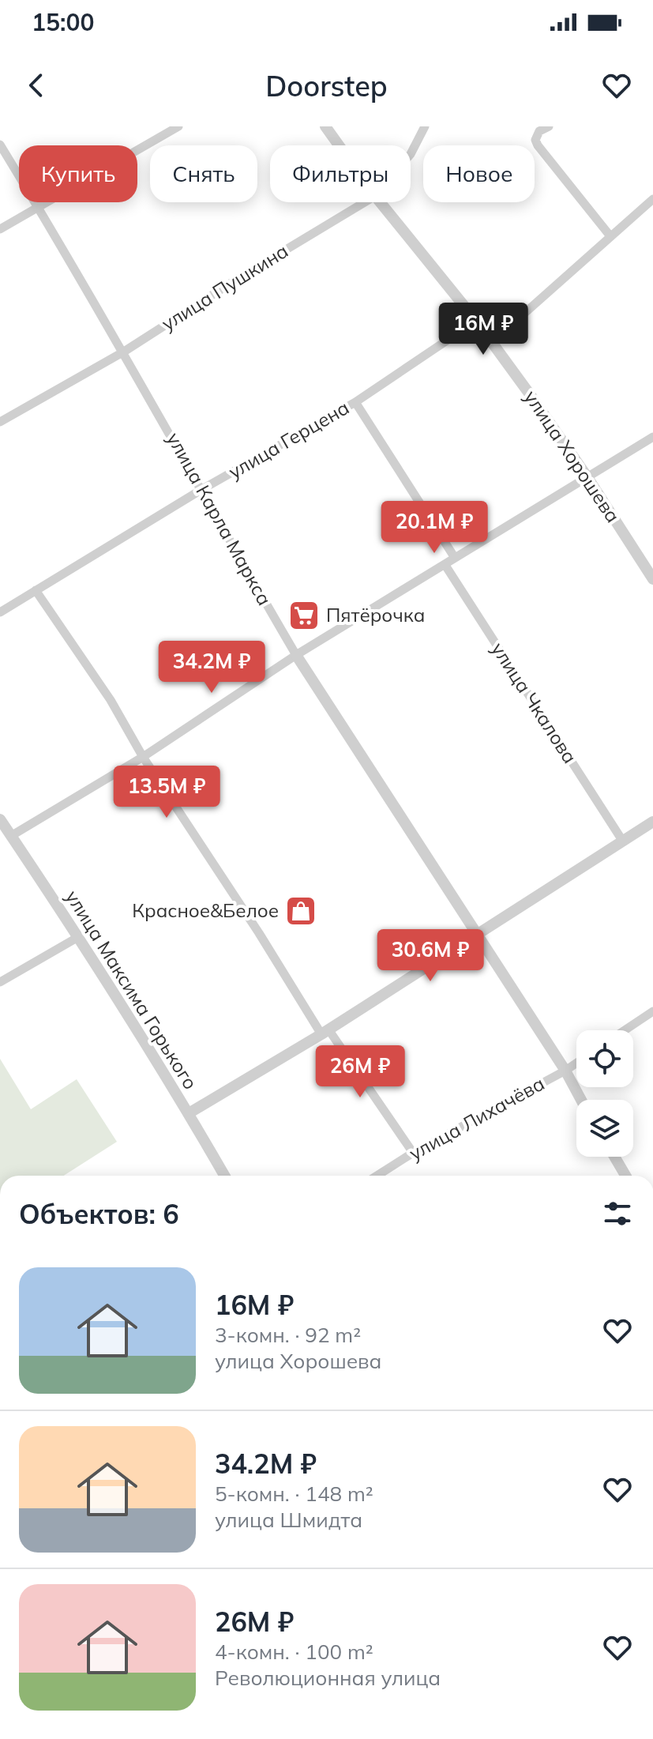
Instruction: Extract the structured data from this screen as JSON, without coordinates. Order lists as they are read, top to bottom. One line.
{"streets":{"street":["улица Пушкина","улица Герцена","улица Хорошева","улица Карла Маркса","улица Чкалова","улица Максима Горького","улица Лихачёва"]},"crossings":[["улица Пушкина","улица Карла Маркса"],["улица Герцена","улица Хорошева"],["улица Герцена","улица Карла Маркса"],["улица Карла Маркса","улица Лихачёва"]],"places":{"supermarket":["Пятёрочка"],"shop":["Красное&Белое"]},"page":{"status":"15:00","header":"Doorstep","chip":["Купить","Снять","Фильтры","Новое"],"price":["16M ₽","20.1M ₽","34.2M ₽","13.5M ₽","30.6M ₽","26M ₽"],"heading":"Объектов: 6","list":[{"name":"16M ₽","note":"3-комн. · 92 m² · улица Хорошева"},{"name":"34.2M ₽","note":"5-комн. · 148 m² · улица Шмидта"},{"name":"26M ₽","note":"4-комн. · 100 m² · Революционная улица"}]}}
